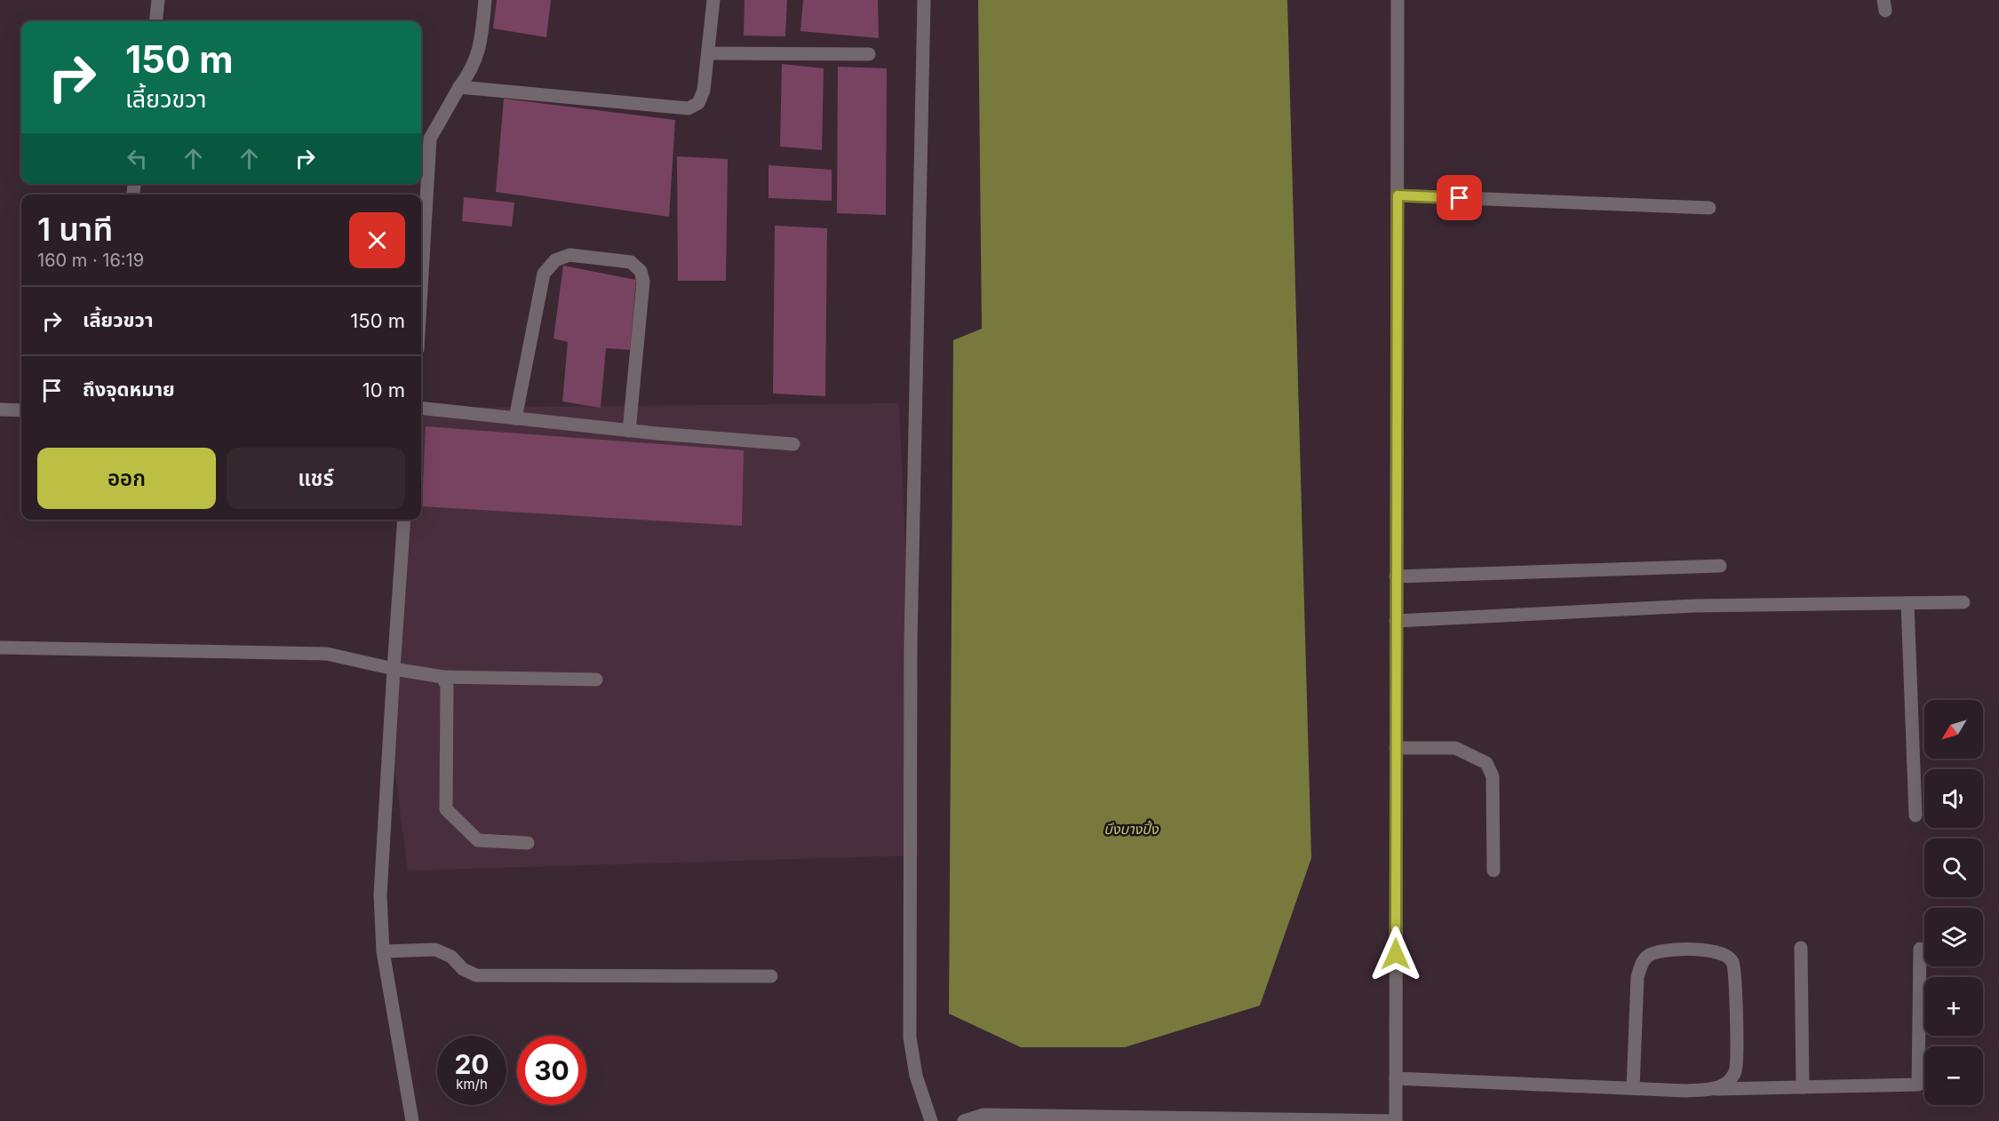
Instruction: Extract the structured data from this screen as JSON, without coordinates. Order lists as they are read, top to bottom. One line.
{"water":["บึงบางปิ้ง"],"north":"bottom left","page":{"turn":["150 m","เลี้ยวขวา"],"heading":["1 นาที","160 m · 16:19"],"list":[{"name":"เลี้ยวขวา","value":"150 m"},{"name":"ถึงจุดหมาย","value":"10 m"}],"buttons":["ออก","แชร์"],"map_buttons":["+","−"],"speed":"20 km/h","limit":"30"}}
